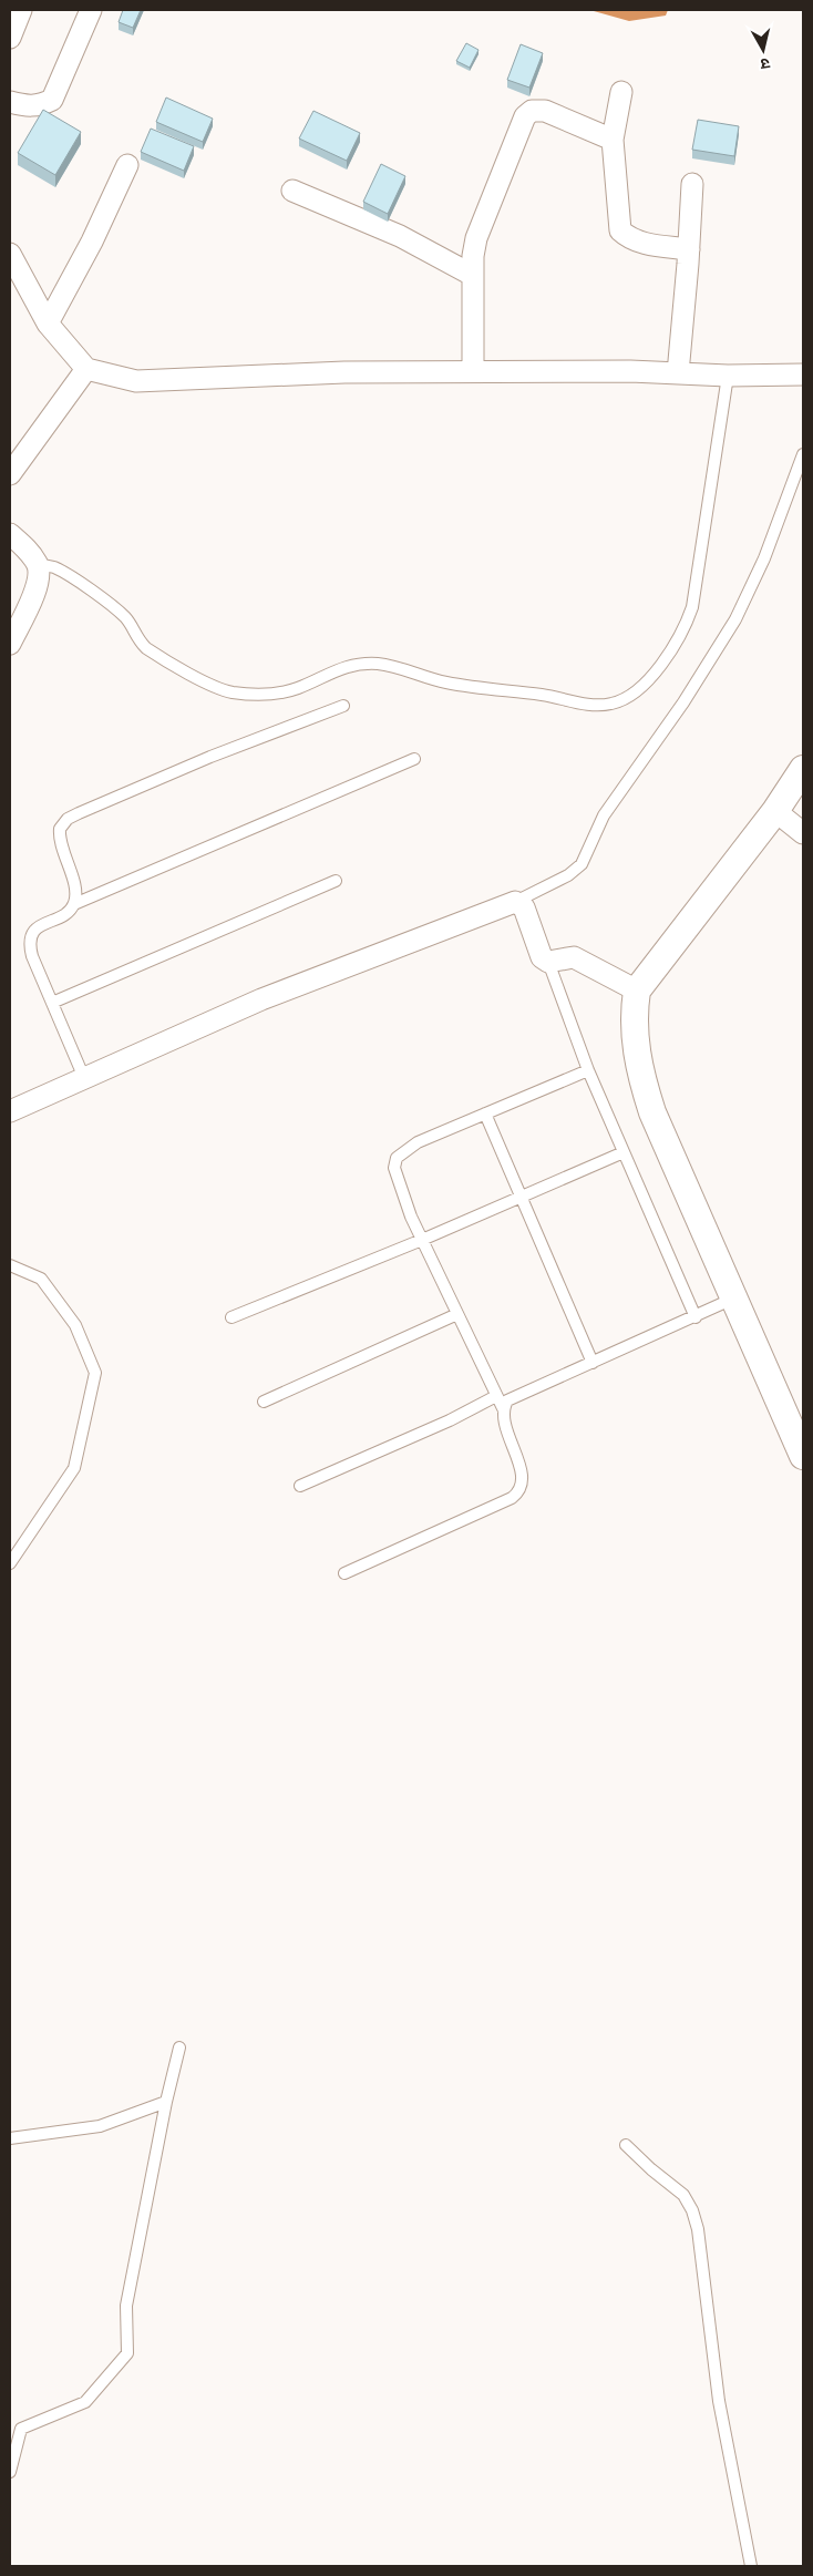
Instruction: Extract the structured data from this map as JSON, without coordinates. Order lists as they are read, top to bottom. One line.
{"north":"bottom"}
